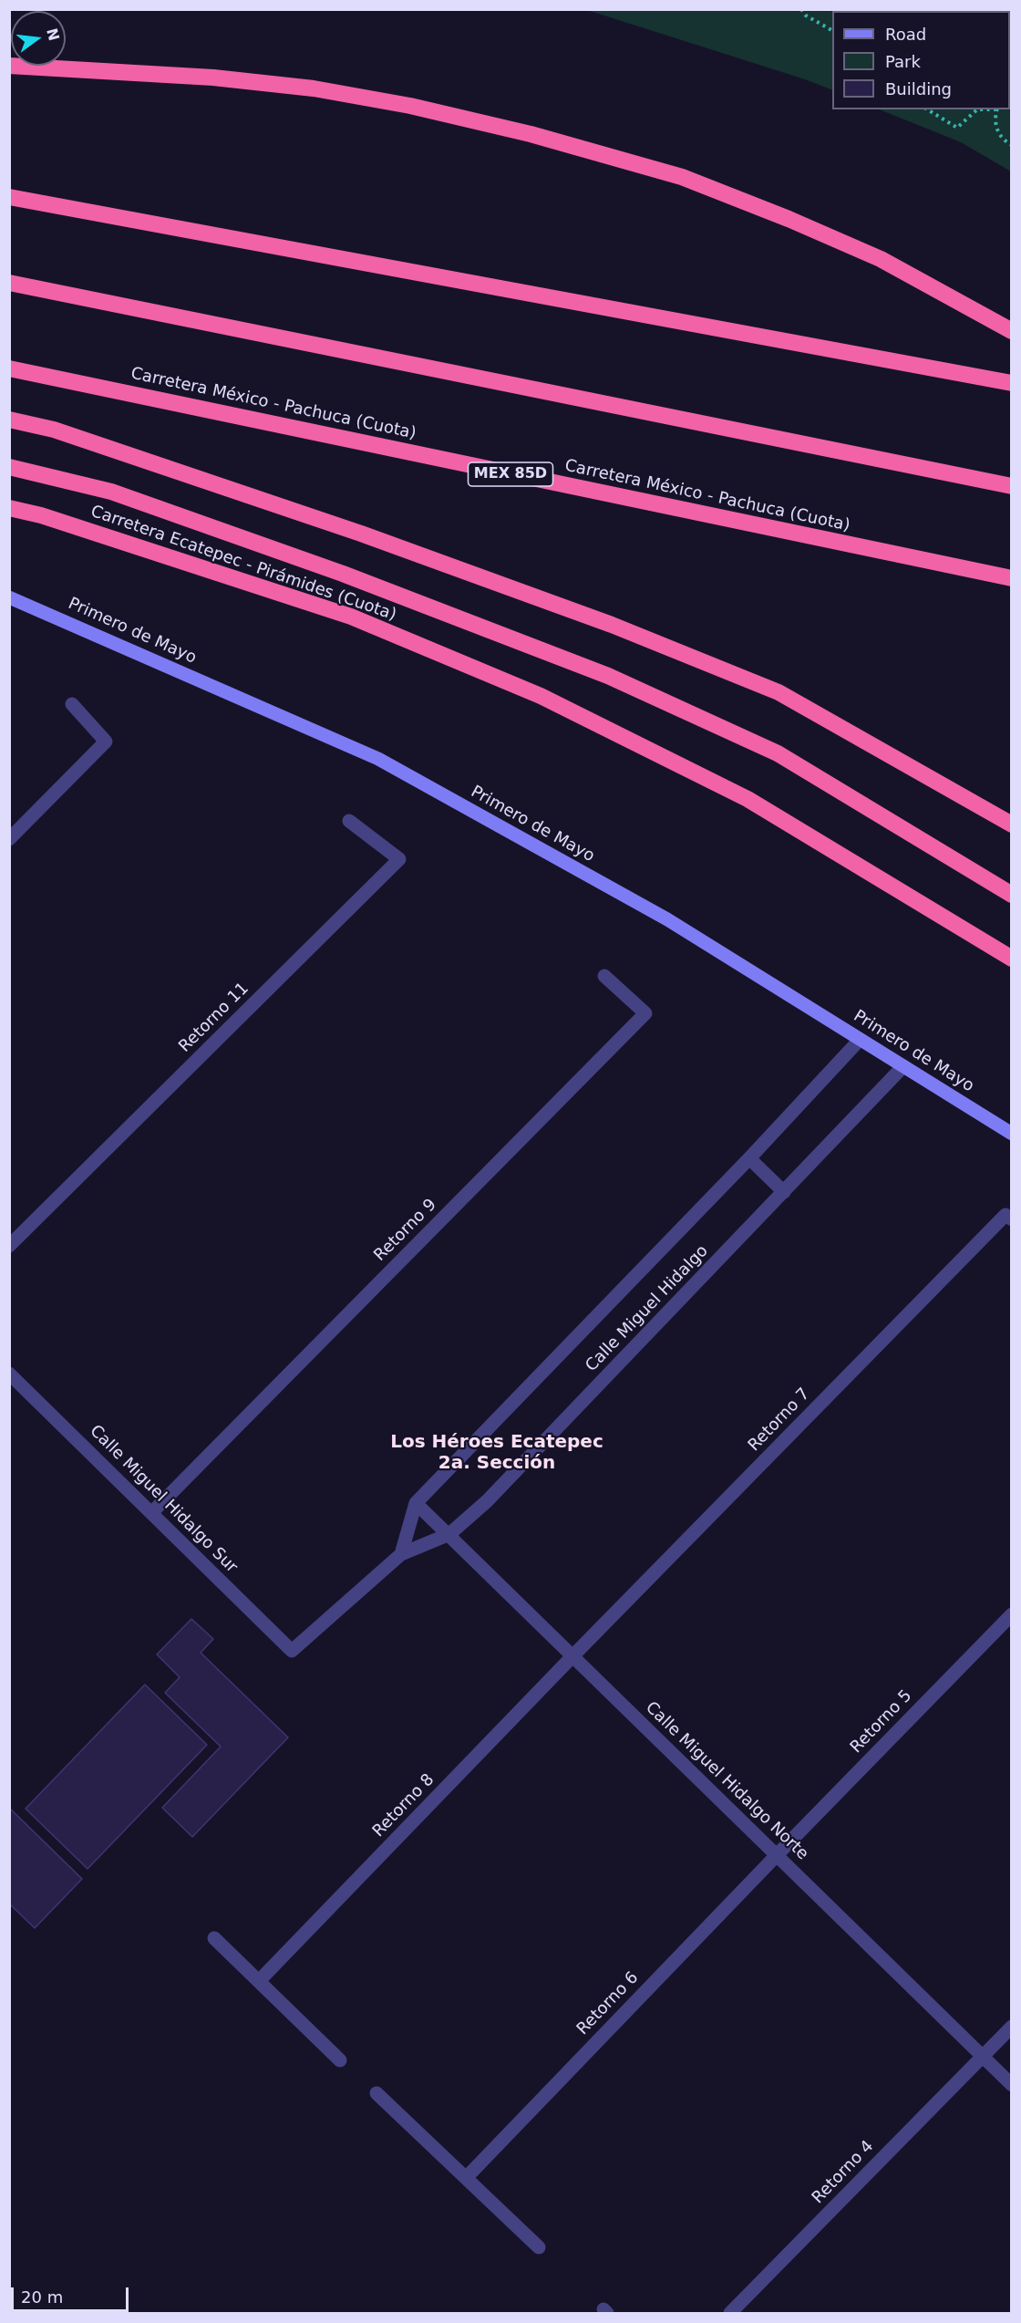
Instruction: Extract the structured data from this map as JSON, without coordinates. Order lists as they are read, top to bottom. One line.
{"streets":{"highway":["Carretera México - Pachuca (Cuota)","MEX 85D","Carretera Ecatepec - Pirámides (Cuota)"],"main road":["Primero de Mayo"],"street":["Retorno 11","Retorno 9","Calle Miguel Hidalgo","Retorno 7","Calle Miguel Hidalgo Sur","Retorno 5","Calle Miguel Hidalgo Norte","Retorno 8","Retorno 6","Retorno 4"]},"crossings":[["Primero de Mayo","Calle Miguel Hidalgo"],["Retorno 9","Calle Miguel Hidalgo Sur"],["Calle Miguel Hidalgo","Calle Miguel Hidalgo Sur"],["Calle Miguel Hidalgo","Calle Miguel Hidalgo Norte"],["Retorno 7","Calle Miguel Hidalgo Norte"],["Retorno 7","Retorno 8"],["Retorno 5","Calle Miguel Hidalgo Norte"],["Retorno 5","Retorno 6"],["Calle Miguel Hidalgo Norte","Retorno 8"],["Calle Miguel Hidalgo Norte","Retorno 6"],["Calle Miguel Hidalgo Norte","Retorno 4"]],"districts":["Los Héroes Ecatepec 2a. Sección"],"legend":["Road","Park","Building"],"scale_bar":"20 m","north":"right"}
